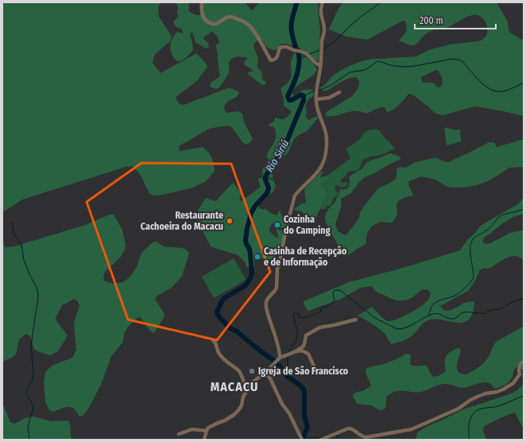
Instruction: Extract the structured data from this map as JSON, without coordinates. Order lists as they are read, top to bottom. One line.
{"districts":["MACACU"],"water":["Rio Siriú"],"places":["Restaurante Cachoeira do Macacu","Cozinha do Camping","Casinha de Recepção e de Informação","Igreja de São Francisco"],"scale_bar":"200 m"}
